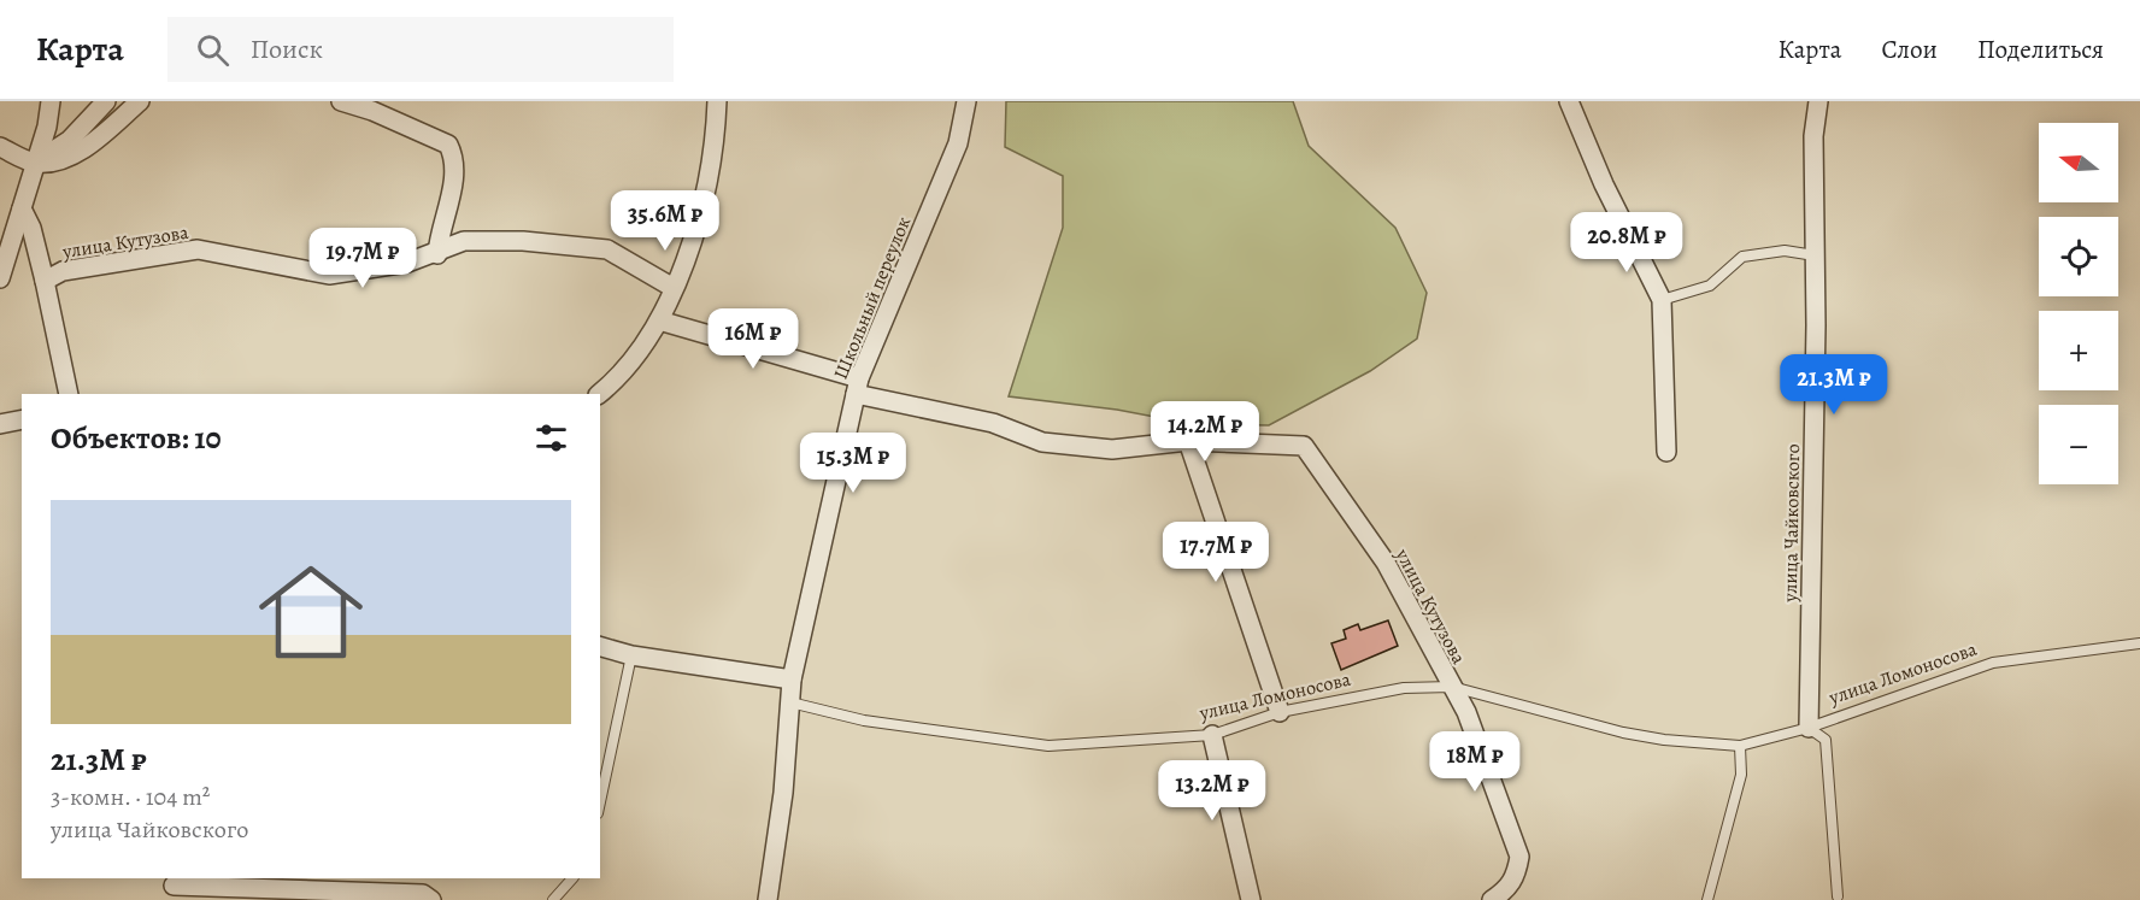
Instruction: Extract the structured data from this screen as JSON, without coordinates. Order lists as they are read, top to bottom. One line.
{"streets":{"street":["улица Кутузова","Школьный переулок","улица Чайковского"],"lane":["улица Ломоносова"]},"crossings":[["улица Кутузова","Школьный переулок"],["улица Кутузова","улица Ломоносова"],["Школьный переулок","улица Ломоносова"],["улица Чайковского","улица Ломоносова"]],"north":"left","page":{"header":"Карта","search":"Поиск","nav":["Карта","Слои","Поделиться"],"map_buttons":["+","−"],"price":["35.6M ₽","20.8M ₽","19.7M ₽","16M ₽","21.3M ₽","14.2M ₽","15.3M ₽","17.7M ₽","18M ₽","13.2M ₽"],"heading":"Объектов: 10","list":[{"name":"21.3M ₽","note":"3-комн. · 104 m² · улица Чайковского"}]}}
